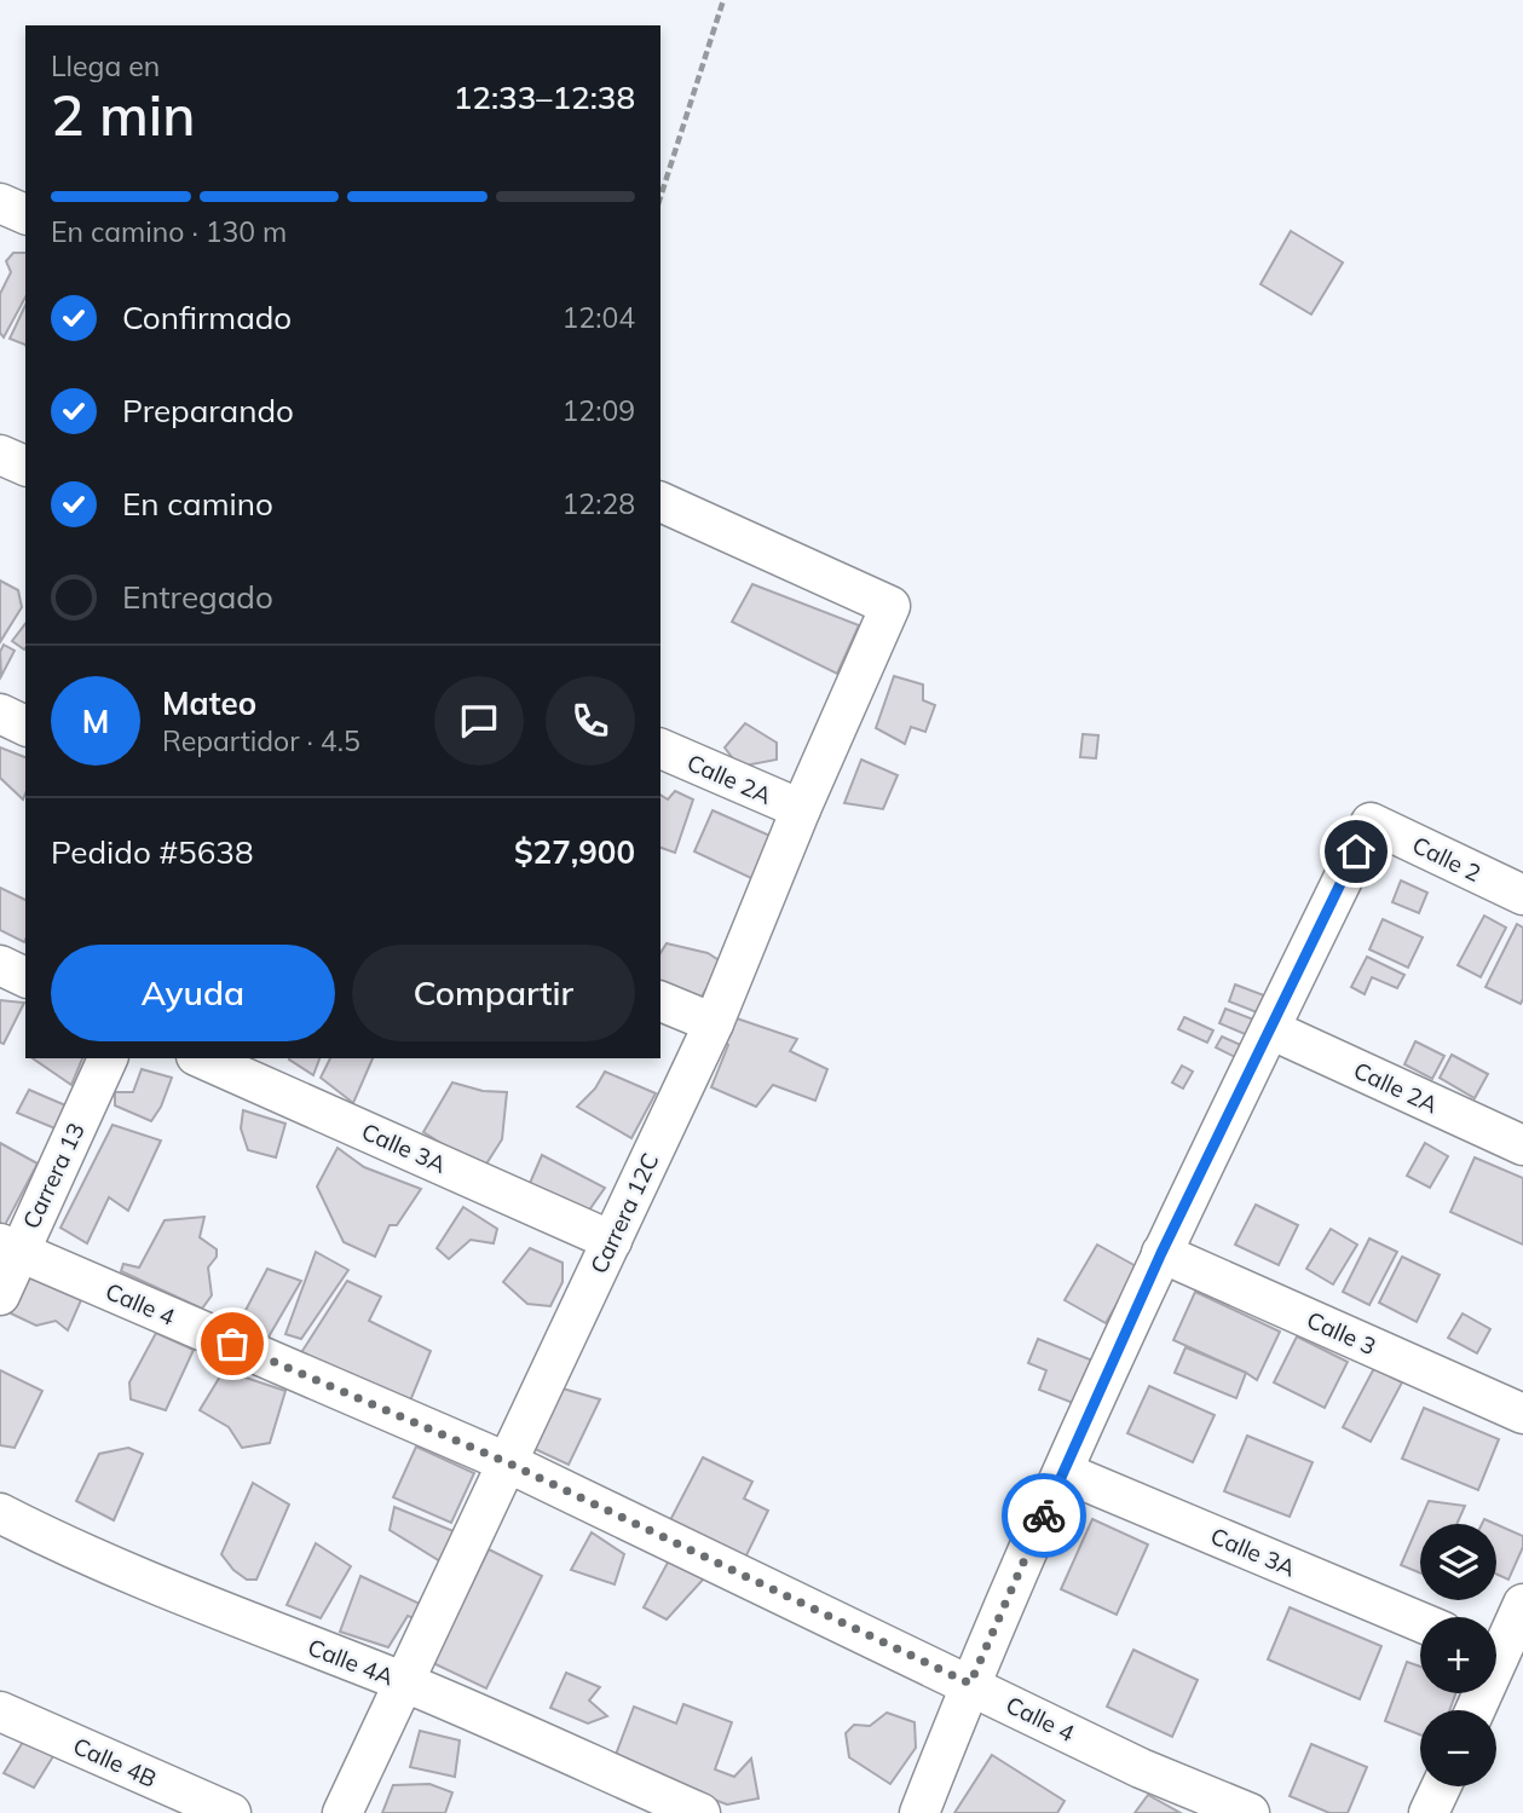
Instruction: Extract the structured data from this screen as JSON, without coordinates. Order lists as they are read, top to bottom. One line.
{"streets":{"street":["Calle 2A","Calle 2","Calle 3A","Carrera 13","Carrera 12C","Calle 4","Calle 3","Calle 4A","Calle 4B"]},"crossings":[["Calle 2A","Calle 2"],["Calle 2A","Carrera 12C"],["Calle 3A","Carrera 12C"],["Carrera 13","Calle 4"],["Carrera 12C","Calle 4"],["Carrera 12C","Calle 4A"]],"page":{"heading":["2 min","Llega en","12:33–12:38"],"panel":["Mateo","Repartidor · 4.5","Pedido #5638","$27,900"],"bar":"En camino · 130 m","list":[["Confirmado","12:04"],["Preparando","12:09"],["En camino","12:28"],"Entregado"],"round":"M","buttons":["Ayuda","Compartir"],"map_buttons":["+","−"]}}
